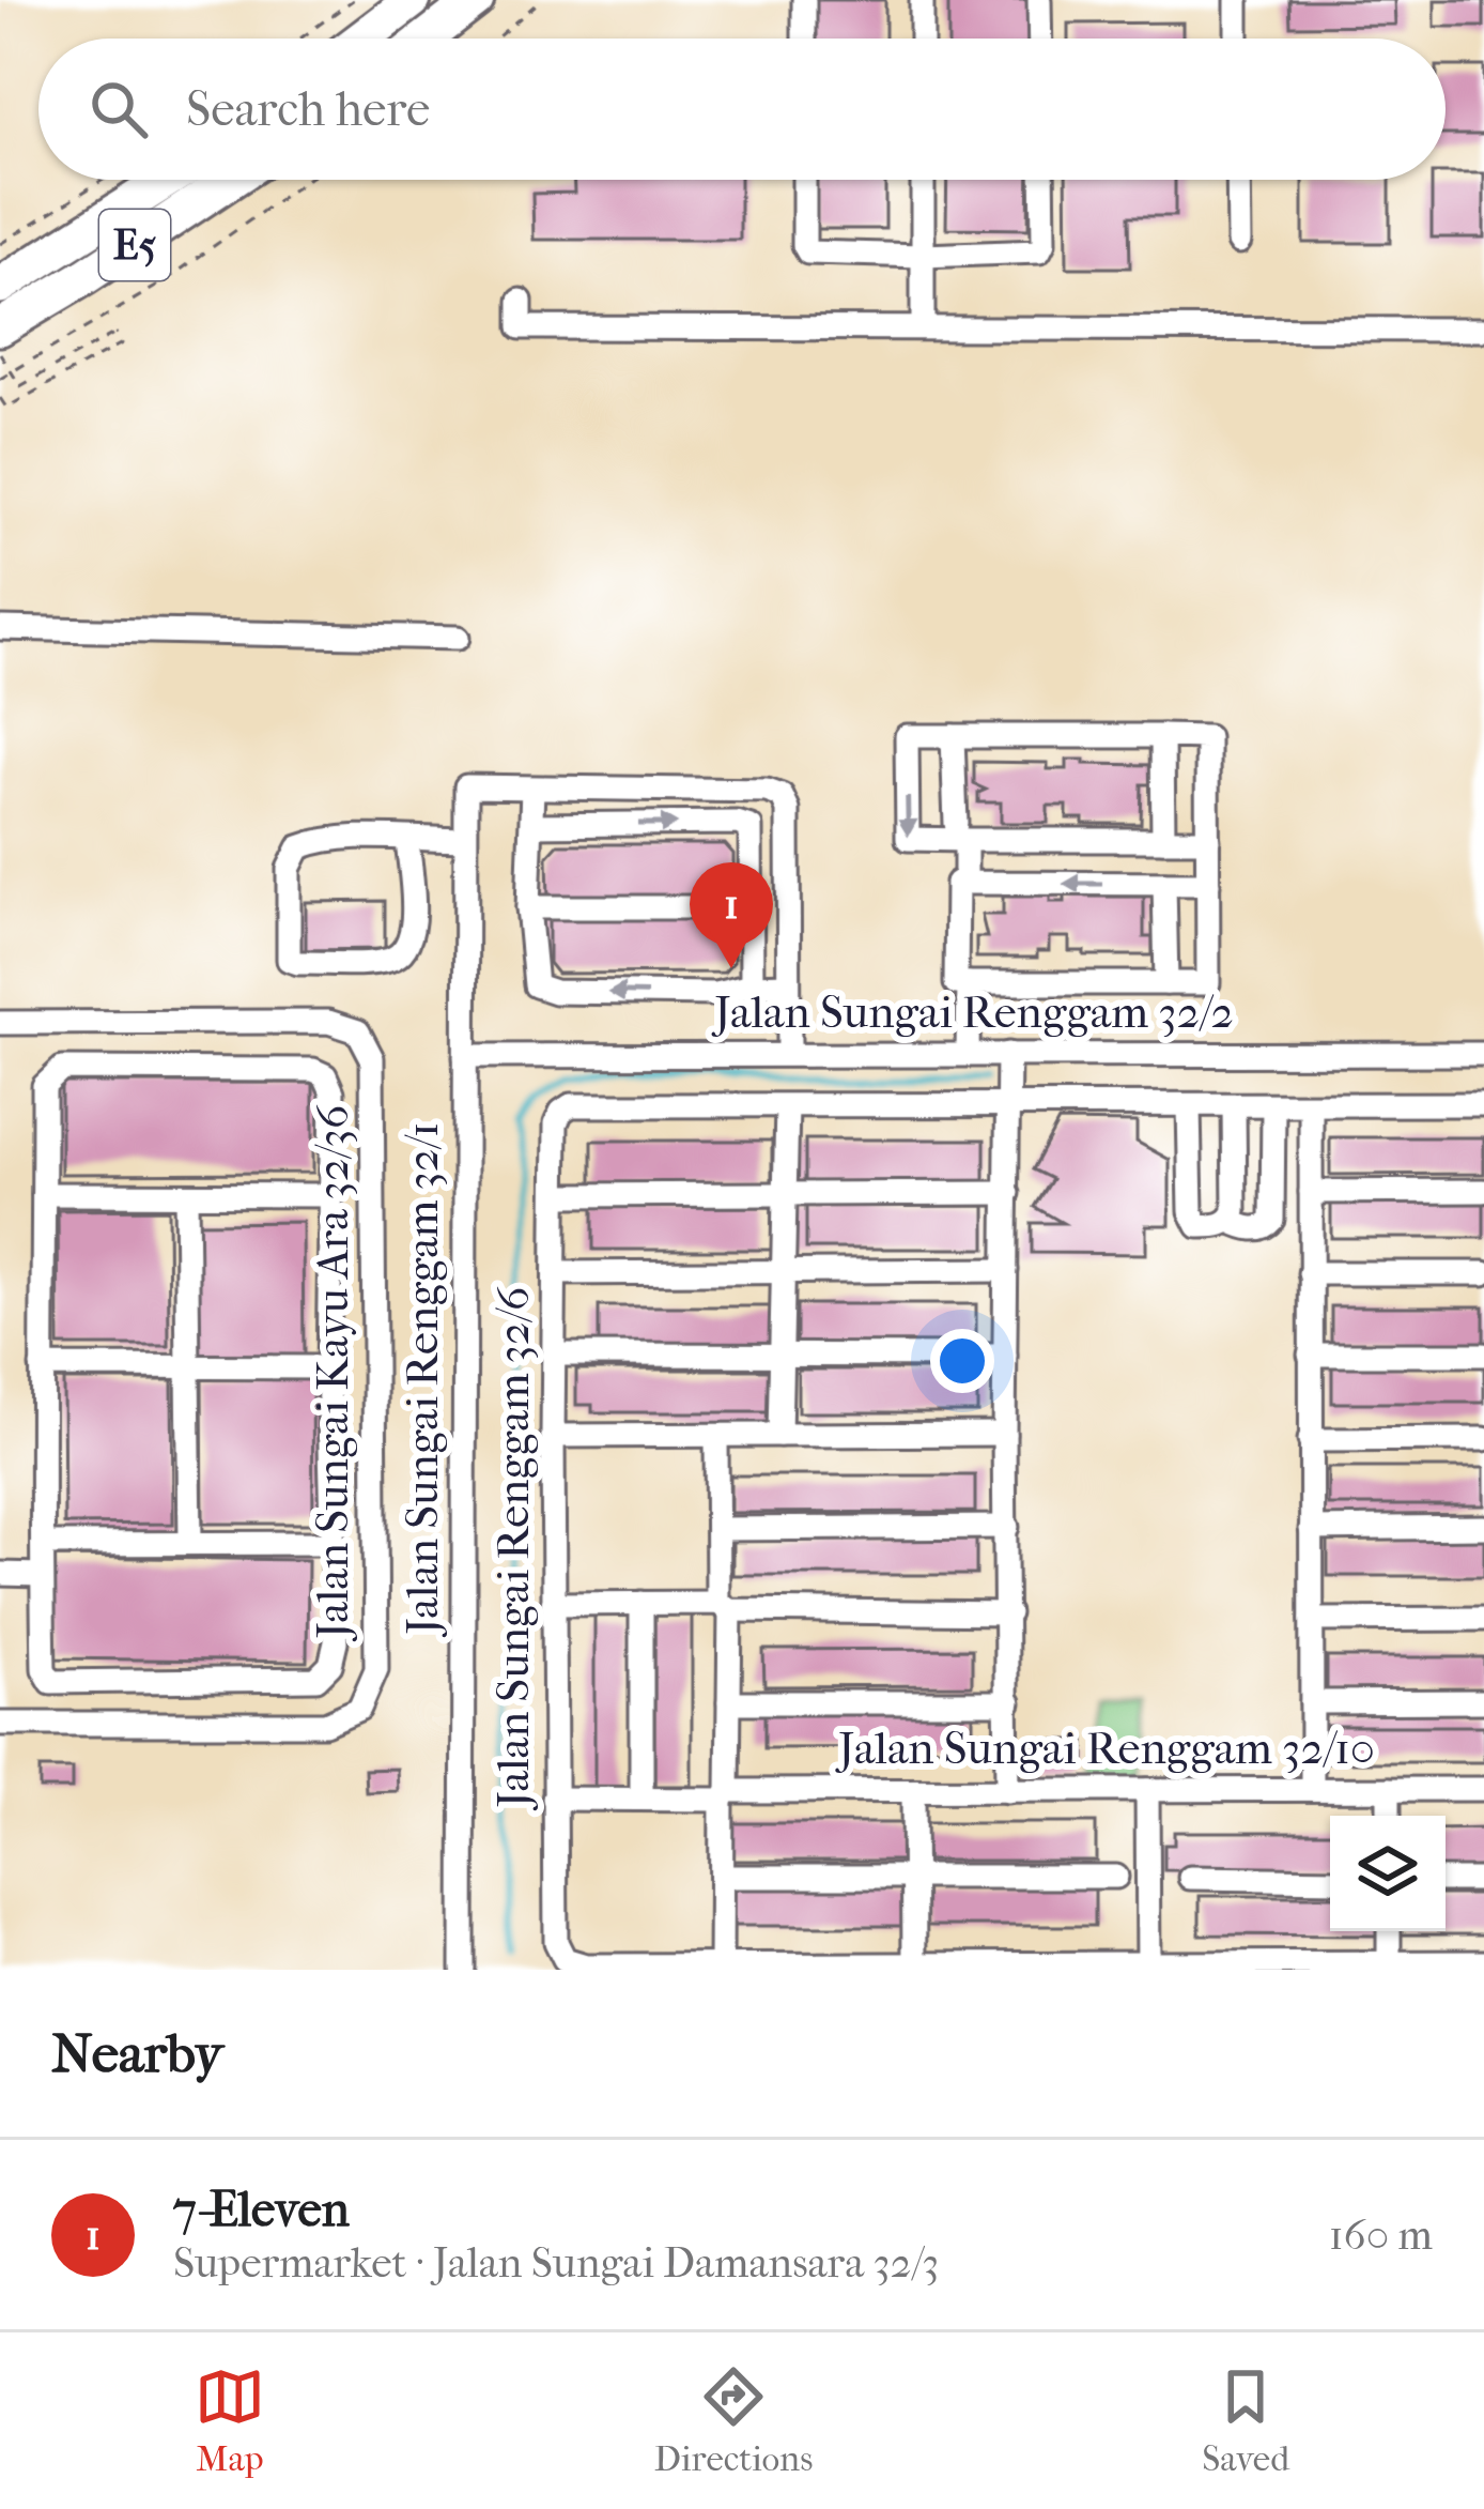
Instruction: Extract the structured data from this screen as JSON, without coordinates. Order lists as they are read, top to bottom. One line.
{"streets":{"highway":["E5"],"street":["Jalan Sungai Renggam 32/2","Jalan Sungai Kayu Ara 32/36","Jalan Sungai Renggam 32/1","Jalan Sungai Renggam 32/6","Jalan Sungai Renggam 32/10"]},"crossings":[["Jalan Sungai Renggam 32/2","Jalan Sungai Renggam 32/1"],["Jalan Sungai Renggam 32/6","Jalan Sungai Renggam 32/10"]],"page":{"search":"Search here","pins":"1","heading":"Nearby","list":[{"mark":"1","name":"7-Eleven","note":"Supermarket · Jalan Sungai Damansara 32/3","value":"160 m"}],"nav":["Map","Directions","Saved"]}}
